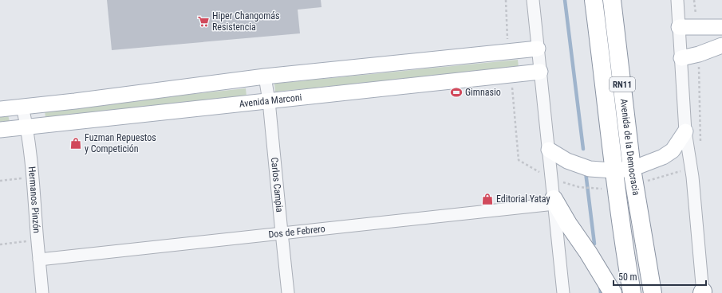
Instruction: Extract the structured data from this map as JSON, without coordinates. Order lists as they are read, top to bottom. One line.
{"streets":{"highway":["RN11","Avenida de la Democracia"],"main road":["Avenida Marconi"],"street":["Carlos Campia","Hermanos Pinzón","Dos de Febrero"]},"crossings":[["Avenida Marconi","Carlos Campia"],["Avenida Marconi","Hermanos Pinzón"],["Carlos Campia","Dos de Febrero"],["Hermanos Pinzón","Dos de Febrero"]],"places":{"supermarket":["Hiper Changomás Resistencia"],"sports":["Gimnasio"],"shop":["Fuzman Repuestos y Competición","Editorial Yatay"]},"scale_bar":"50 m"}
